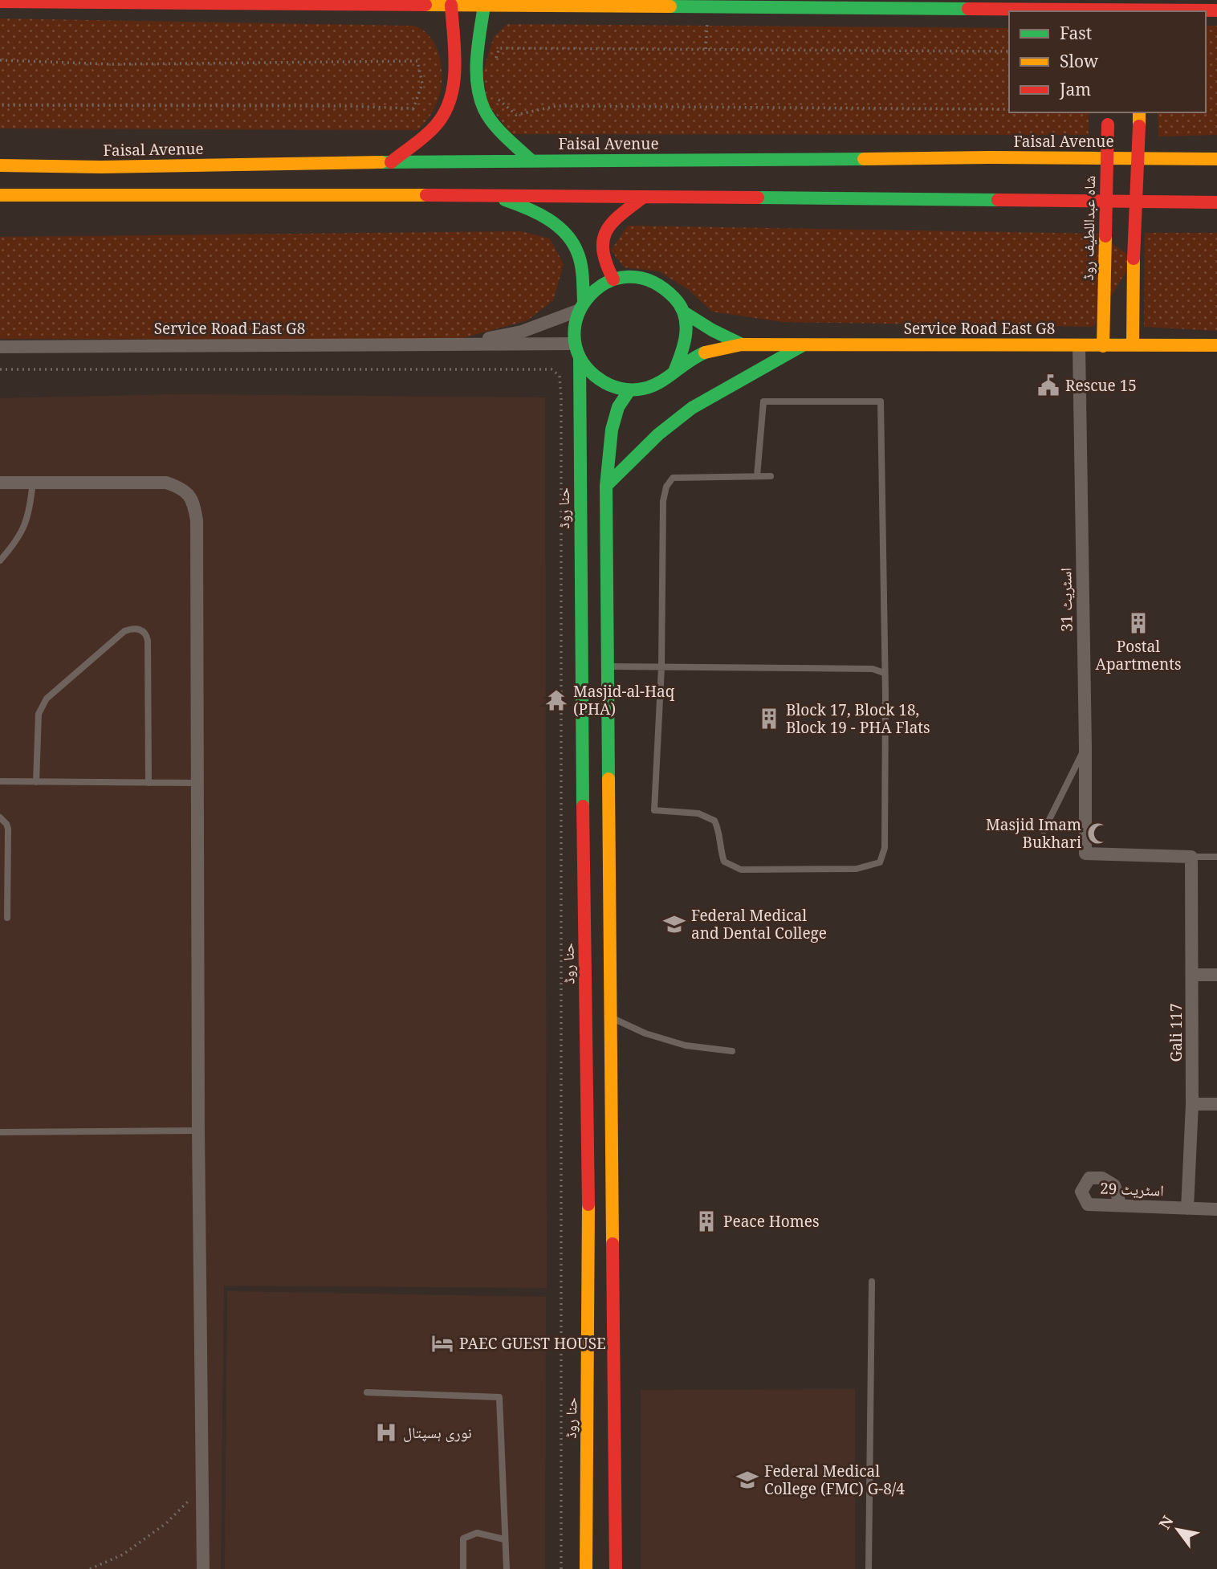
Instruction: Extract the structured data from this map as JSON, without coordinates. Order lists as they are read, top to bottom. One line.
{"streets":{"street":["Faisal Avenue","شاہ عبداللطیف روڈ","Service Road East G8","حنا روڈ","اسٹریٹ 31","Gali 117","اسٹریٹ 29"]},"crossings":[["شاہ عبداللطیف روڈ","Service Road East G8"],["Service Road East G8","حنا روڈ"],["Service Road East G8","اسٹریٹ 31"],["اسٹریٹ 31","Gali 117"],["Gali 117","اسٹریٹ 29"]],"places":{"public building":["Rescue 15"],"building":["Postal Apartments","Block 17, Block 18, Block 19 - PHA Flats","Peace Homes"],"temple":["Masjid-al-Haq (PHA)"],"mosque":["Masjid Imam Bukhari"],"school or university":["Federal Medical and Dental College","Federal Medical College (FMC) G-8/4"],"hotel":["PAEC GUEST HOUSE"],"hospital":["نوری ہسپتال"]},"legend":["Fast","Slow","Jam"],"north":"top left"}
